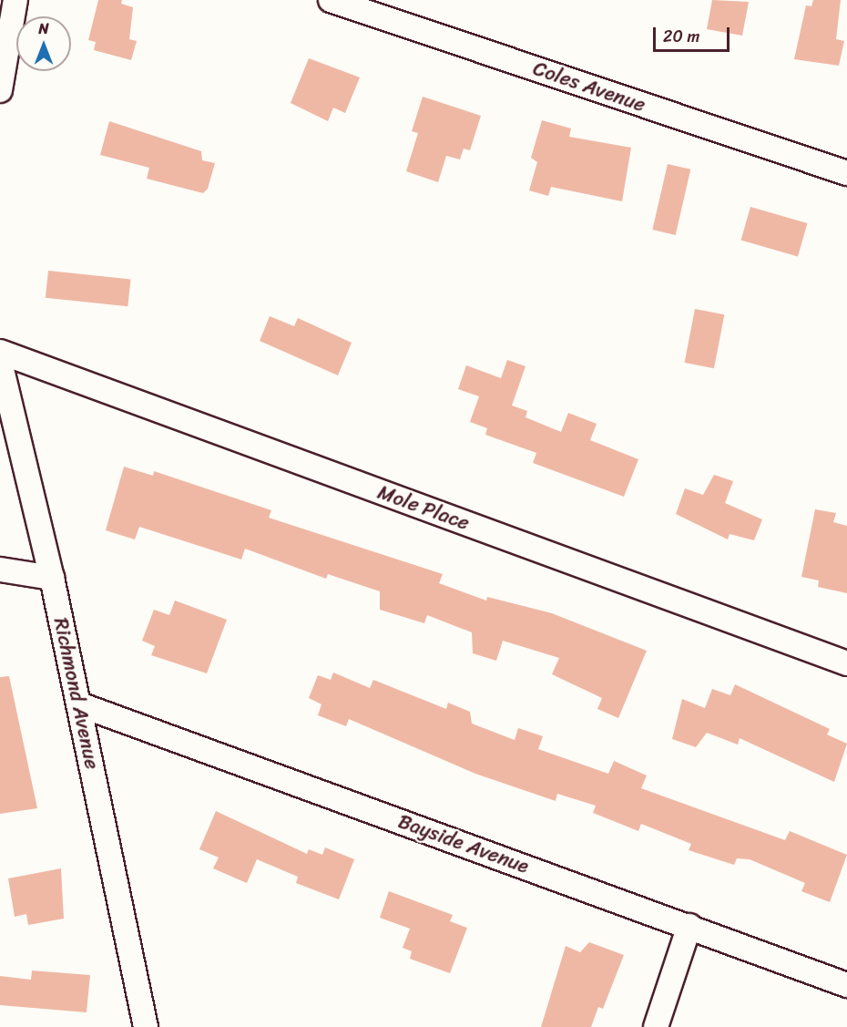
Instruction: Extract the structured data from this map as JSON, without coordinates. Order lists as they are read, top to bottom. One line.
{"streets":{"street":["Coles Avenue","Mole Place","Richmond Avenue","Bayside Avenue"]},"crossings":[["Richmond Avenue","Bayside Avenue"]],"scale_bar":"20 m","north":"top"}
